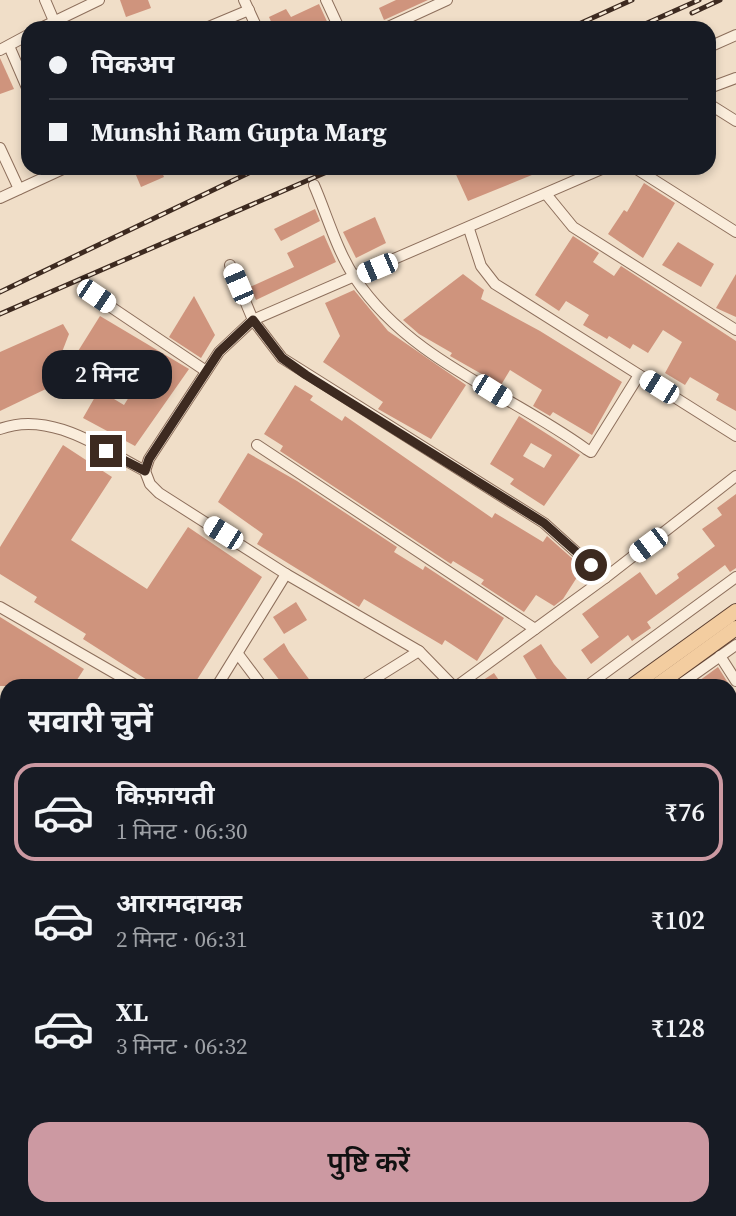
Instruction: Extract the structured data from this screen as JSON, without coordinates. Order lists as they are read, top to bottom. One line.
{"page":{"banner":["पिकअप","Munshi Ram Gupta Marg"],"bubble":"2 मिनट","heading":"सवारी चुनें","list":[{"name":"किफ़ायती","note":"1 मिनट · 06:30","value":"₹76"},{"name":"आरामदायक","note":"2 मिनट · 06:31","value":"₹102"},{"name":"XL","note":"3 मिनट · 06:32","value":"₹128"}],"buttons":"पुष्टि करें"}}
